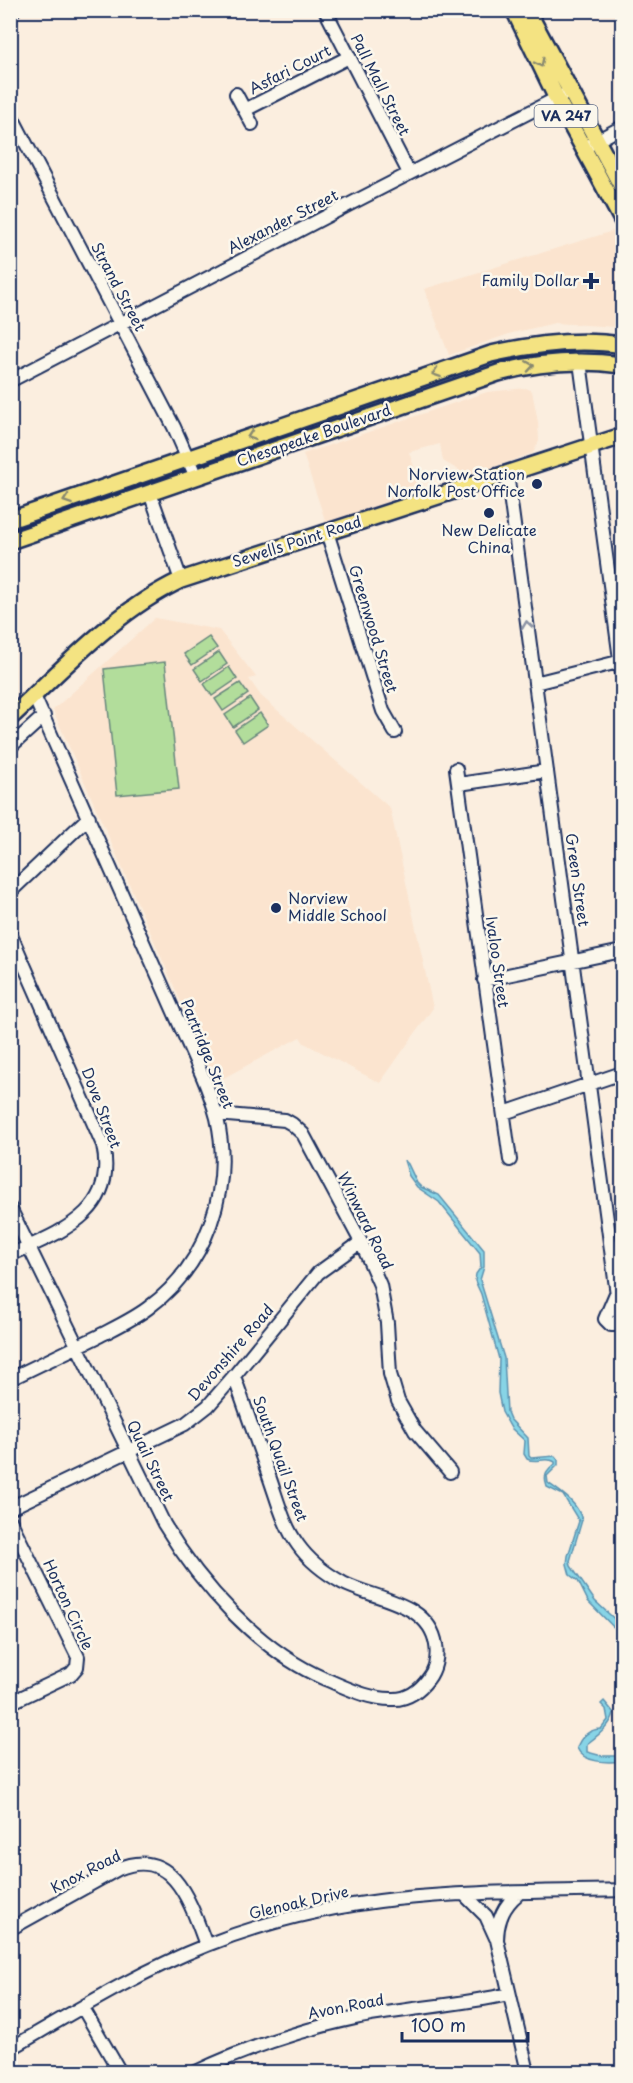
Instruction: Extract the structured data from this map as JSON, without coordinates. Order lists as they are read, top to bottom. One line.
{"streets":{"main road":["VA 247","Chesapeake Boulevard","Sewells Point Road"],"street":["Asfari Court","Pall Mall Street","Alexander Street","Strand Street","Greenwood Street","Green Street","Ivaloo Street","Partridge Street","Dove Street","Winward Road","Devonshire Road","South Quail Street","Quail Street","Horton Circle","Knox Road","Glenoak Drive","Avon Road"]},"crossings":[["Asfari Court","Pall Mall Street"],["Pall Mall Street","Alexander Street"],["VA 247","Alexander Street"],["Alexander Street","Strand Street"],["Strand Street","Chesapeake Boulevard"],["Sewells Point Road","Greenwood Street"],["Sewells Point Road","Green Street"],["Sewells Point Road","Partridge Street"],["Partridge Street","Winward Road"],["Partridge Street","Quail Street"],["Dove Street","Quail Street"],["Winward Road","Devonshire Road"],["Devonshire Road","South Quail Street"],["Devonshire Road","Quail Street"],["South Quail Street","Quail Street"],["Knox Road","Glenoak Drive"]],"places":{"health":["Family Dollar"],"other":["Norview Station Norfolk Post Office","New Delicate China","Norview Middle School"]},"scale_bar":"100 m"}
